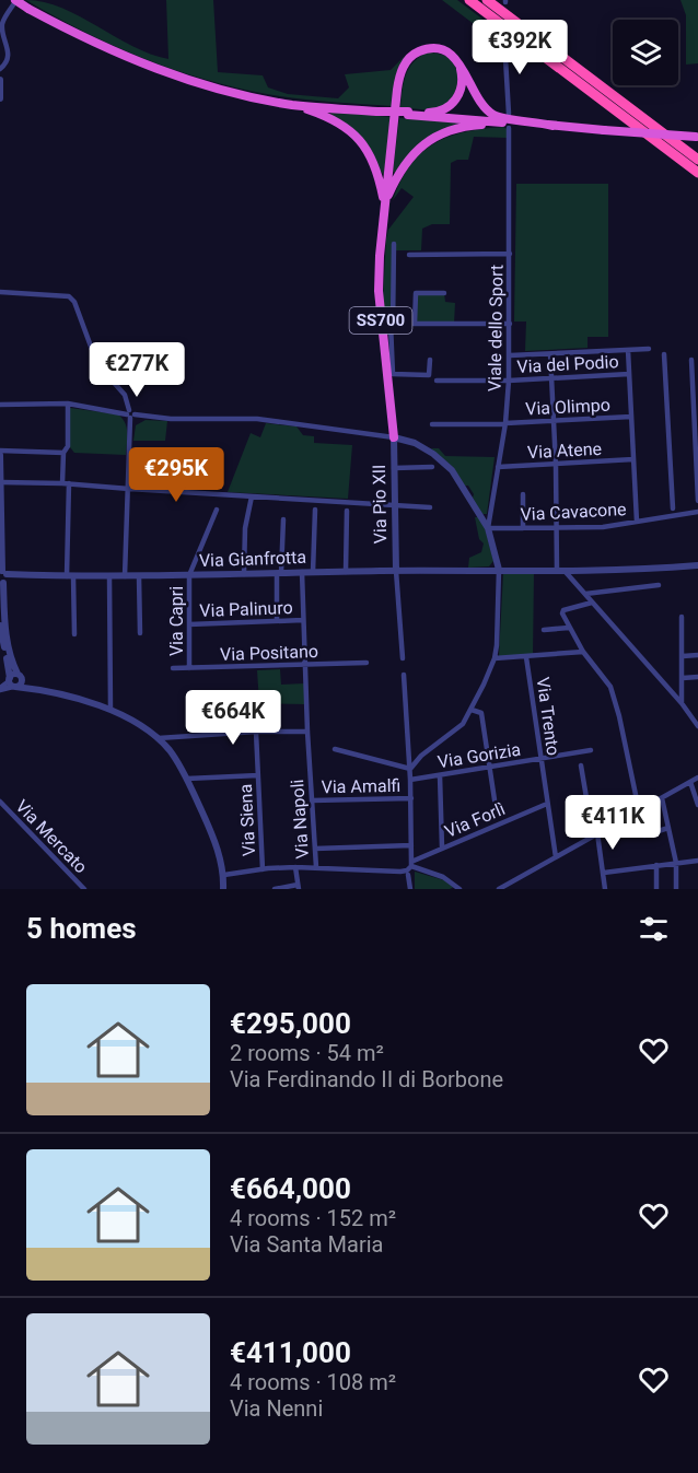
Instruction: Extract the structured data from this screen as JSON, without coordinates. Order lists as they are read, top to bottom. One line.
{"streets":{"highway":["SS700"],"street":["Viale dello Sport","Via del Podio","Via Olimpo","Via Atene","Via Pio XII","Via Cavacone","Via Gianfrotta","Via Palinuro","Via Capri","Via Positano","Via Trento","Via Gorizia","Via Amalfi","Via Napoli","Via Siena","Via Forlì","Via Mercato"]},"crossings":[["SS700","Via Pio XII"],["Viale dello Sport","Via del Podio"],["Viale dello Sport","Via Olimpo"],["Viale dello Sport","Via Atene"],["Viale dello Sport","Via Cavacone"],["Via Pio XII","Via Gianfrotta"],["Via Gianfrotta","Via Capri"],["Via Gianfrotta","Via Napoli"],["Via Palinuro","Via Capri"],["Via Palinuro","Via Napoli"],["Via Capri","Via Positano"],["Via Positano","Via Napoli"],["Via Trento","Via Gorizia"],["Via Trento","Via Forlì"],["Via Amalfi","Via Napoli"]],"page":{"price":["€392K","€277K","€295K","€664K","€411K"],"heading":"5 homes","list":[{"name":"€295,000","note":"2 rooms · 54 m² · Via Ferdinando II di Borbone"},{"name":"€664,000","note":"4 rooms · 152 m² · Via Santa Maria"},{"name":"€411,000","note":"4 rooms · 108 m² · Via Nenni"}]}}
